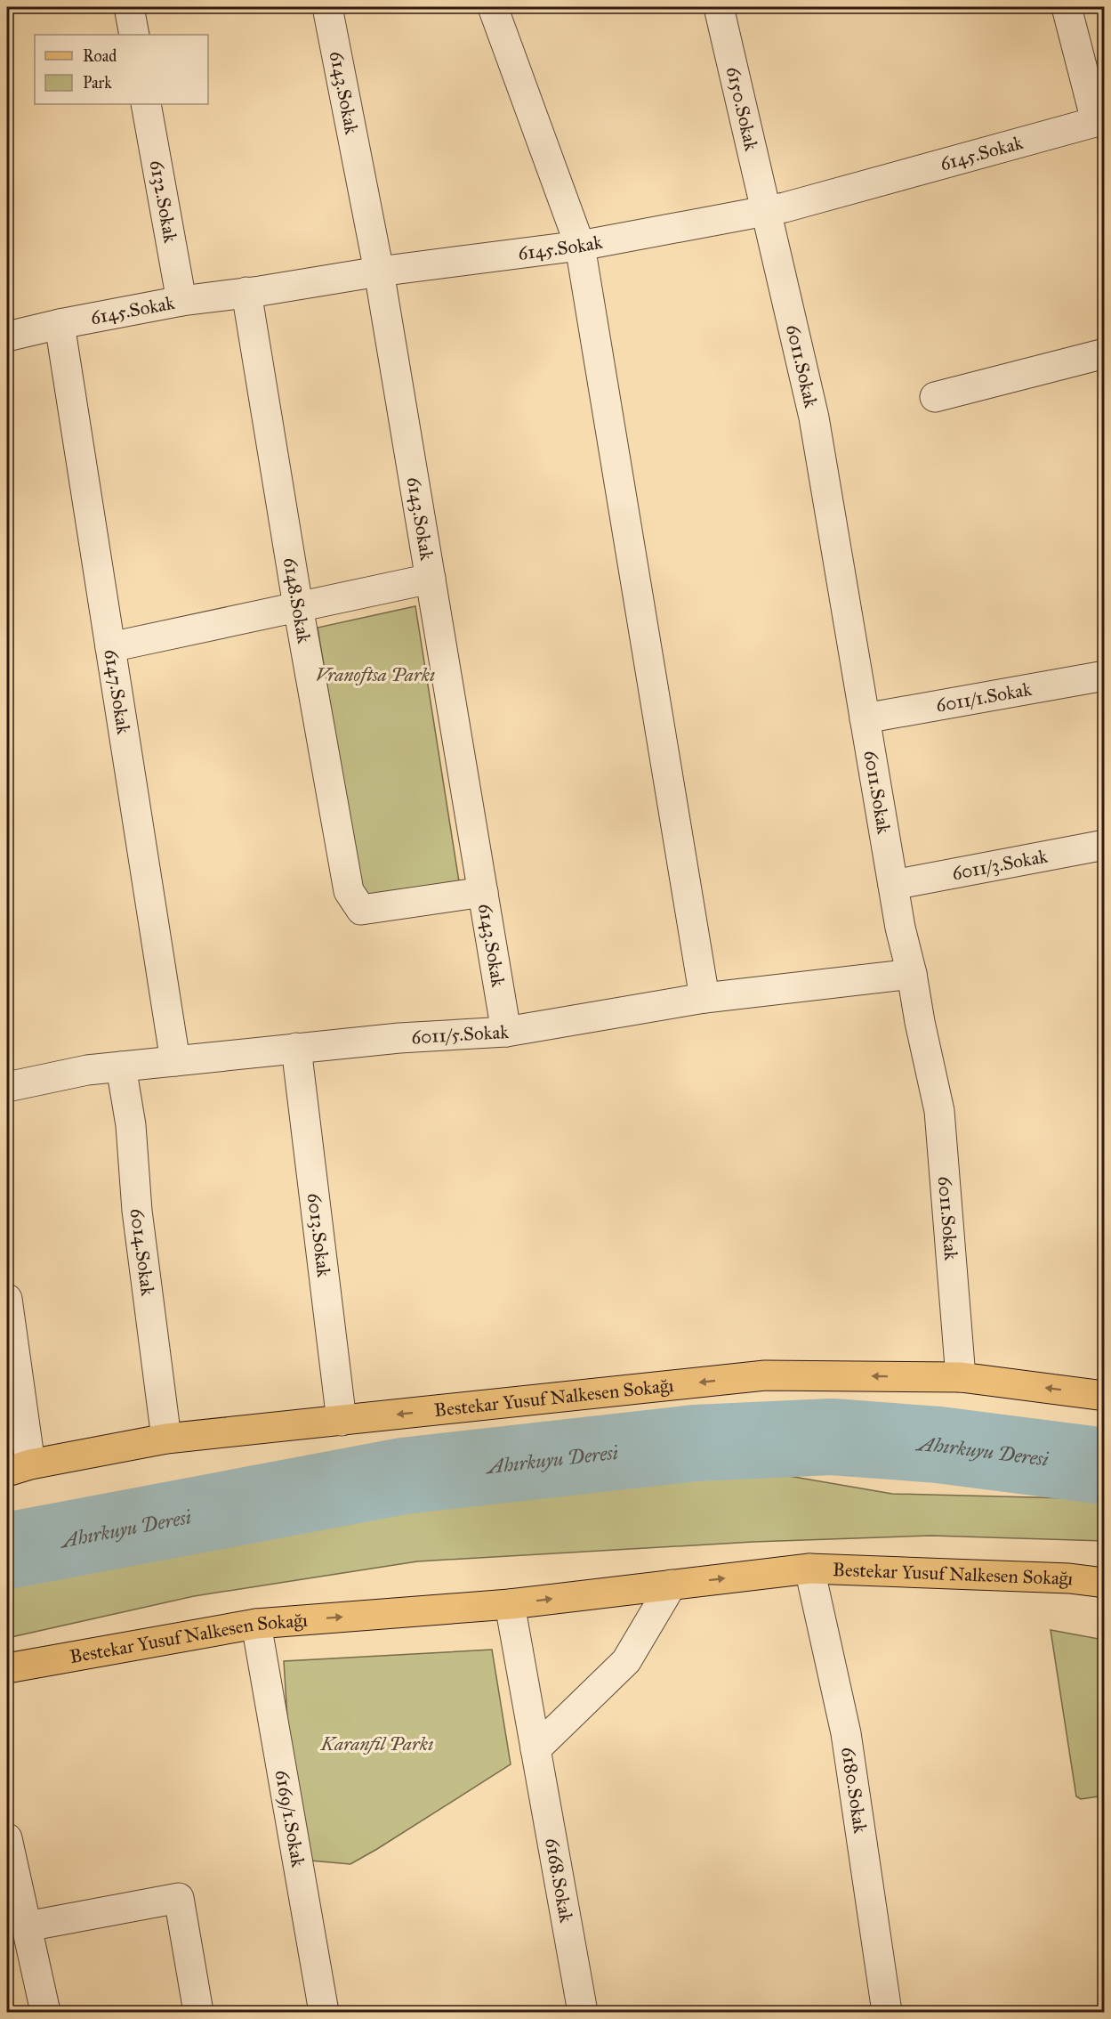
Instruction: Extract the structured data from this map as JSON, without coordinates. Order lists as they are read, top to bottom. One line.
{"streets":{"main road":["Bestekar Yusuf Nalkesen Sokağı"],"street":["6143.Sokak","6150.Sokak","6145.Sokak","6132.Sokak","6011.Sokak","6148.Sokak","6147.Sokak","6011/1.Sokak","6011/3.Sokak","6011/5.Sokak","6013.Sokak","6014.Sokak","6180.Sokak","6169/1.Sokak","6168.Sokak"]},"crossings":[["6143.Sokak","6145.Sokak"],["6143.Sokak","6148.Sokak"],["6143.Sokak","6011/5.Sokak"],["6150.Sokak","6145.Sokak"],["6150.Sokak","6011.Sokak"],["6145.Sokak","6132.Sokak"],["6145.Sokak","6011.Sokak"],["6145.Sokak","6148.Sokak"],["6145.Sokak","6147.Sokak"],["6011.Sokak","6011/1.Sokak"],["6011.Sokak","6011/3.Sokak"],["6011.Sokak","6011/5.Sokak"],["6011.Sokak","Bestekar Yusuf Nalkesen Sokağı"],["6147.Sokak","6011/5.Sokak"],["6011/5.Sokak","6013.Sokak"],["6011/5.Sokak","6014.Sokak"],["6013.Sokak","Bestekar Yusuf Nalkesen Sokağı"],["6014.Sokak","Bestekar Yusuf Nalkesen Sokağı"],["Bestekar Yusuf Nalkesen Sokağı","6180.Sokak"],["Bestekar Yusuf Nalkesen Sokağı","6169/1.Sokak"],["Bestekar Yusuf Nalkesen Sokağı","6168.Sokak"]],"water":["Ahırkuyu Deresi"],"parks":["Vranoftsa Parkı","Karanfil Parkı"],"legend":["Road","Park"]}
